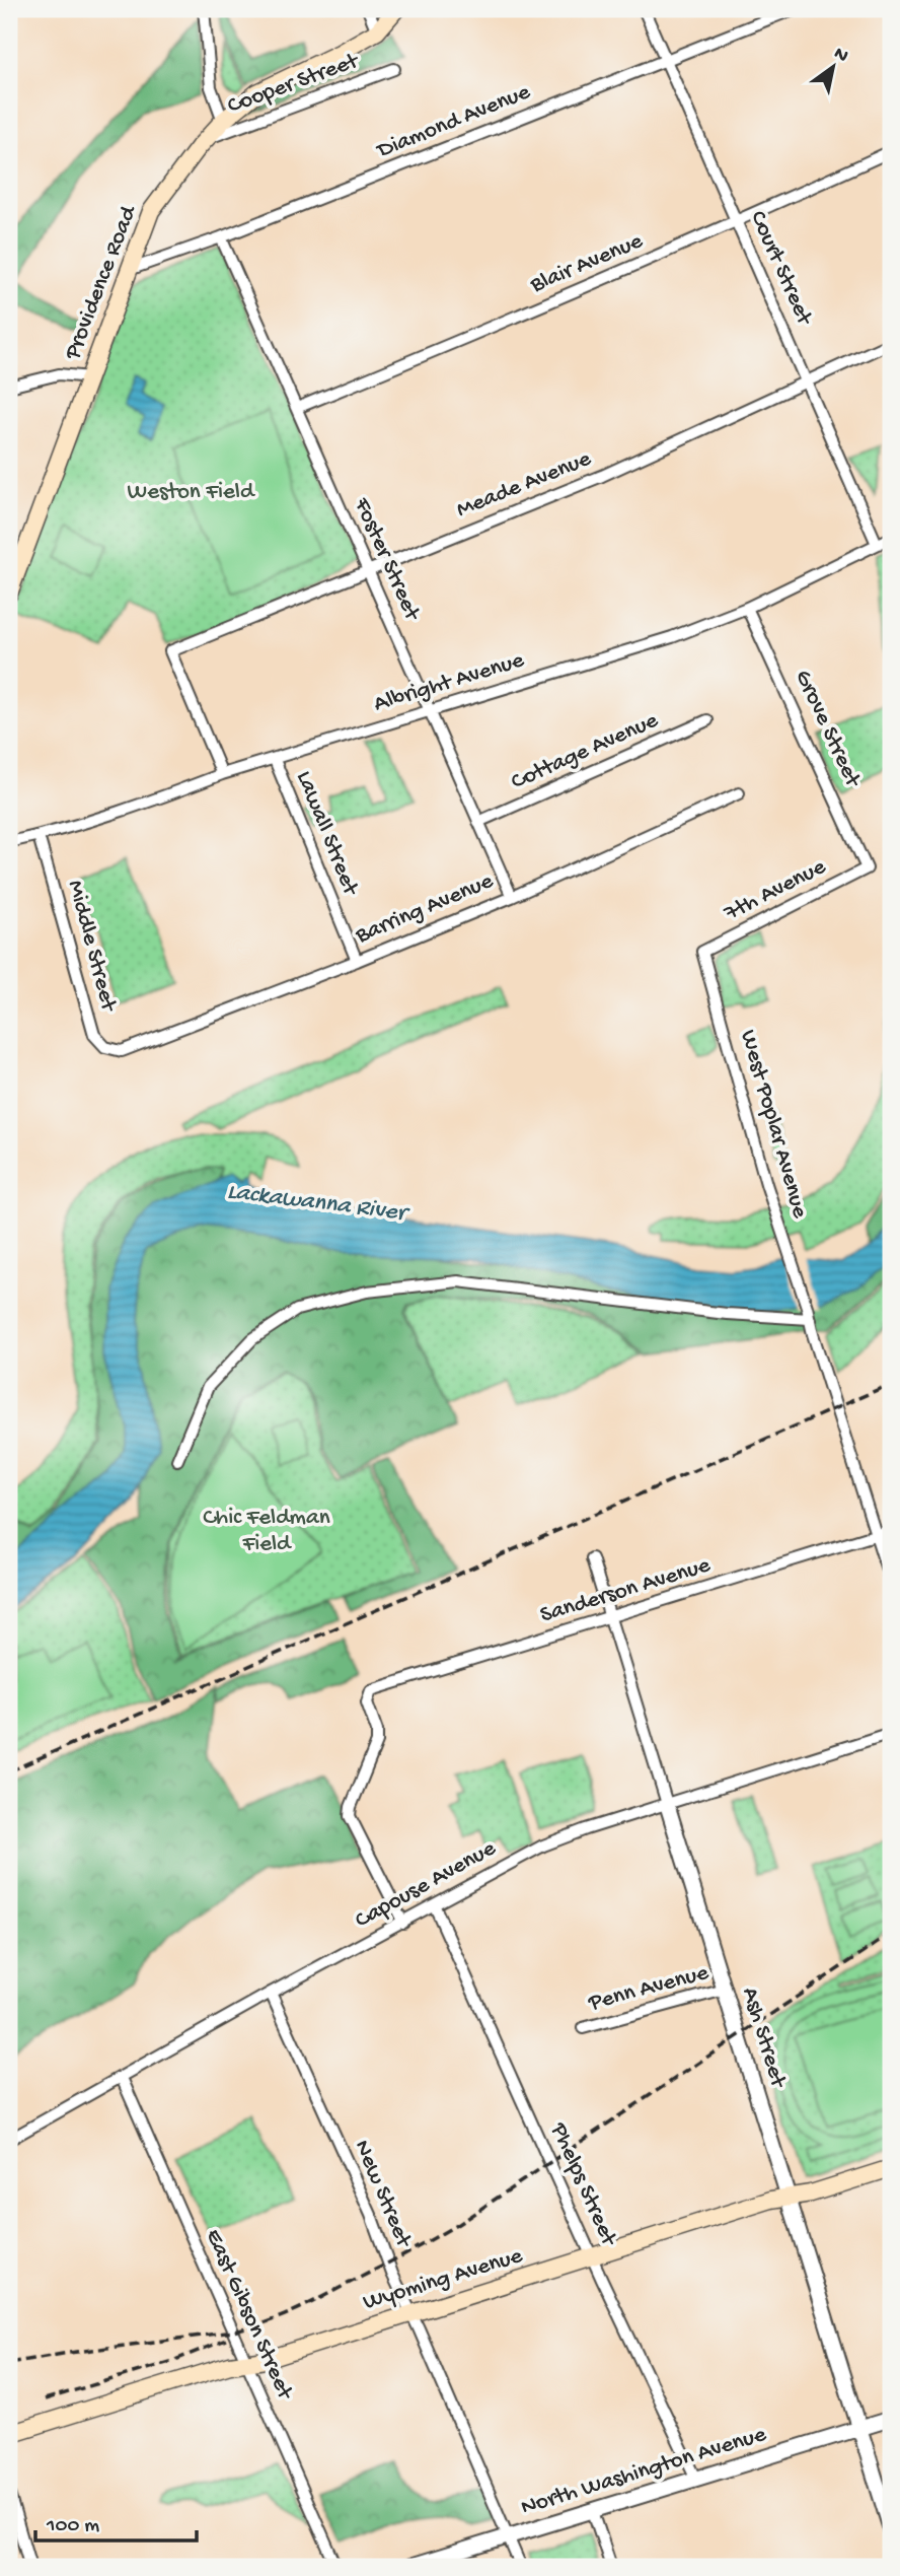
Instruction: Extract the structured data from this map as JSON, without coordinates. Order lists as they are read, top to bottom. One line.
{"streets":{"main road":["Providence Road","Wyoming Avenue"],"street":["Cooper Street","Diamond Avenue","Blair Avenue","Court Street","Meade Avenue","Foster Street","Albright Avenue","Grove Street","Cottage Avenue","Lawall Street","7th Avenue","Barring Avenue","Middle Street","West Poplar Avenue","Sanderson Avenue","Capouse Avenue","Penn Avenue","Ash Street","Phelps Street","New Street","East Gibson Street","North Washington Avenue"]},"crossings":[["Cooper Street","Providence Road"],["Diamond Avenue","Court Street"],["Diamond Avenue","Providence Road"],["Diamond Avenue","Foster Street"],["Blair Avenue","Court Street"],["Blair Avenue","Foster Street"],["Court Street","Meade Avenue"],["Court Street","Albright Avenue"],["Meade Avenue","Foster Street"],["Meade Avenue","Albright Avenue"],["Foster Street","Albright Avenue"],["Foster Street","Cottage Avenue"],["Foster Street","Barring Avenue"],["Albright Avenue","Grove Street"],["Albright Avenue","Lawall Street"],["Albright Avenue","Middle Street"],["Grove Street","7th Avenue"],["Lawall Street","Barring Avenue"],["7th Avenue","West Poplar Avenue"],["Barring Avenue","Middle Street"],["West Poplar Avenue","Sanderson Avenue"],["Sanderson Avenue","Capouse Avenue"],["Sanderson Avenue","Ash Street"],["Capouse Avenue","Ash Street"],["Capouse Avenue","Phelps Street"],["Capouse Avenue","New Street"],["Capouse Avenue","East Gibson Street"],["Penn Avenue","Ash Street"],["Ash Street","Wyoming Avenue"],["Ash Street","North Washington Avenue"],["Phelps Street","Wyoming Avenue"],["Phelps Street","North Washington Avenue"],["New Street","Wyoming Avenue"],["New Street","North Washington Avenue"],["Wyoming Avenue","East Gibson Street"]],"water":["Lackawanna River"],"parks":["Weston Field","Chic Feldman Field"],"scale_bar":"100 m","north":"top right"}
